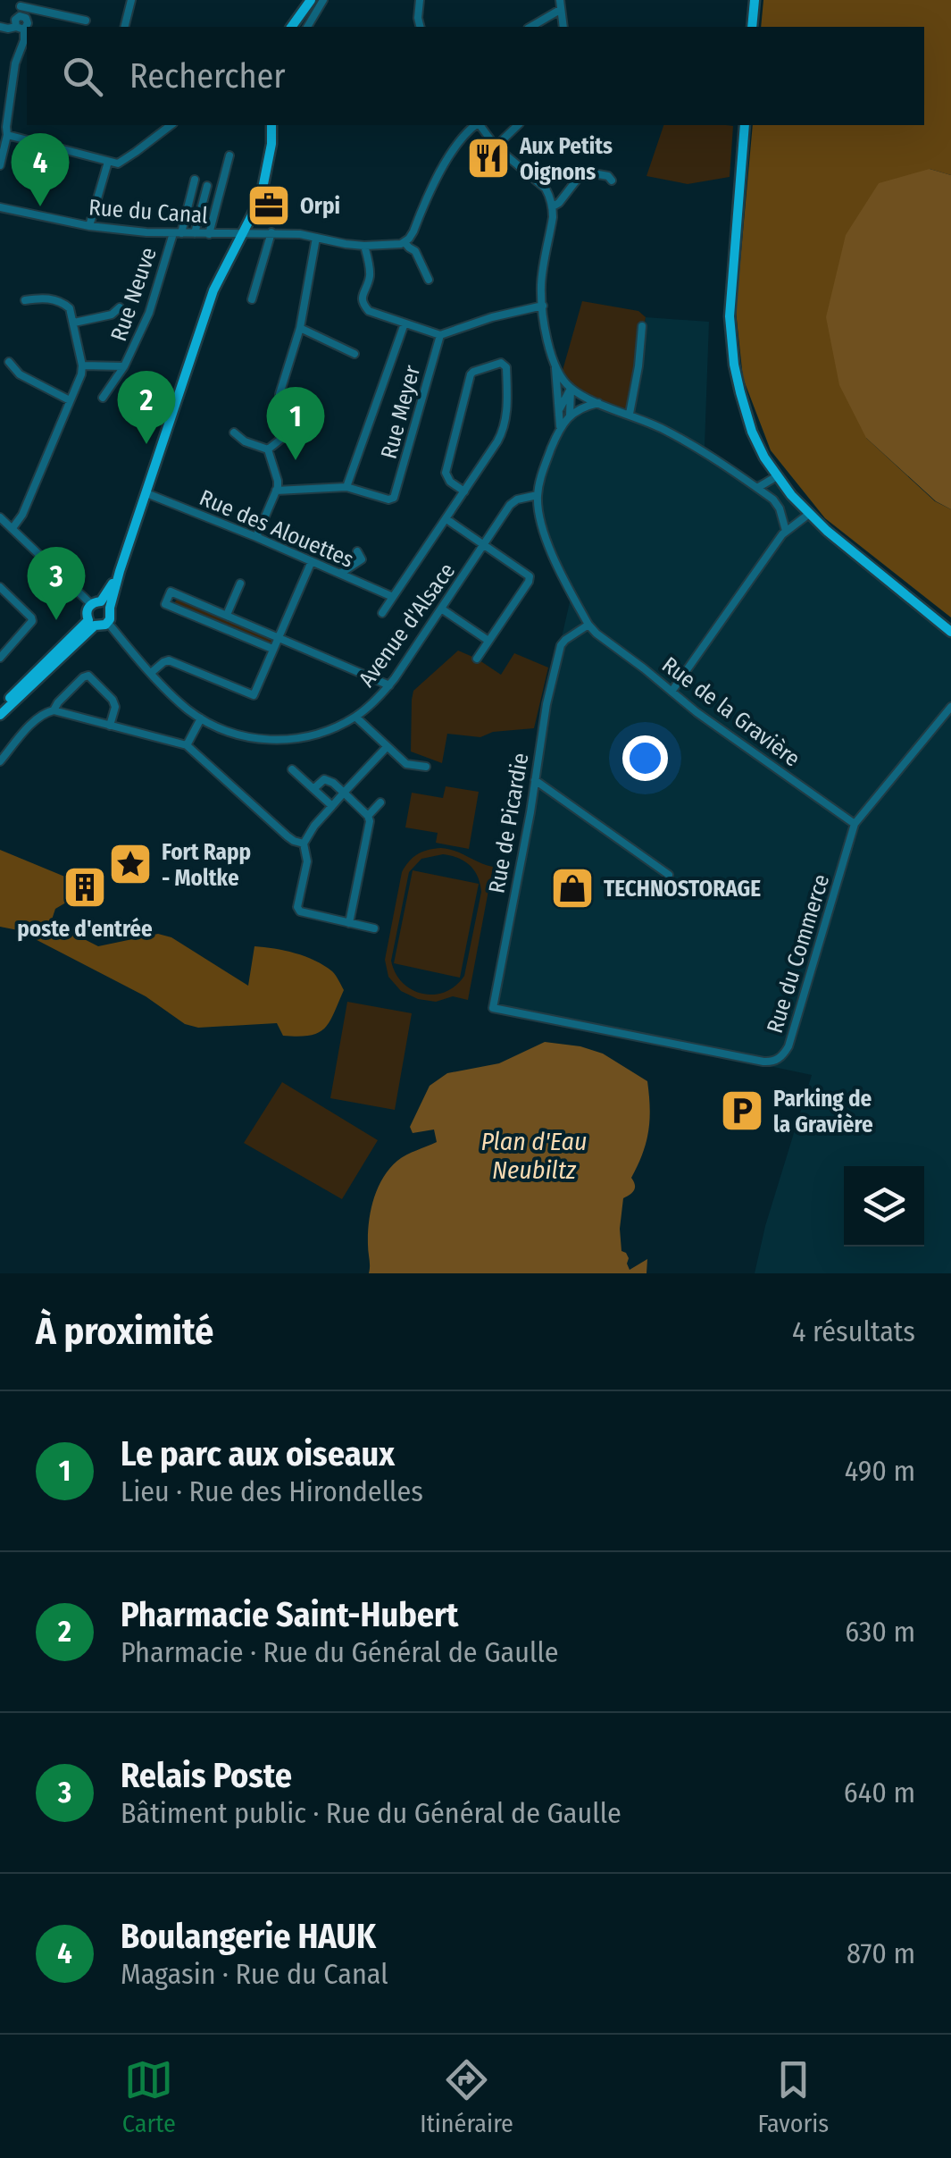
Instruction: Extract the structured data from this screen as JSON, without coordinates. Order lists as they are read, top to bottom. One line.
{"streets":{"street":["Rue du Canal","Rue Neuve","Rue Meyer","Rue des Alouettes","Avenue d'Alsace","Rue de la Gravière","Rue de Picardie","Rue du Commerce"]},"crossings":[["Rue du Canal","Rue Neuve"],["Avenue d'Alsace","Rue de la Gravière"],["Rue de la Gravière","Rue de Picardie"],["Rue de la Gravière","Rue du Commerce"],["Rue de Picardie","Rue du Commerce"]],"water":["Plan d'Eau Neubiltz"],"places":{"restaurant":["Aux Petits Oignons"],"office":["Orpi"],"place":["Fort Rapp - Moltke"],"building":["poste d'entrée"],"shop":["TECHNOSTORAGE"],"parking":["Parking de la Gravière"]},"page":{"search":"Rechercher","pins":["4","2","1","3"],"heading":["À proximité","4 résultats"],"list":[{"mark":"1","name":"Le parc aux oiseaux","note":"Lieu · Rue des Hirondelles","value":"490 m"},{"mark":"2","name":"Pharmacie Saint-Hubert","note":"Pharmacie · Rue du Général de Gaulle","value":"630 m"},{"mark":"3","name":"Relais Poste","note":"Bâtiment public · Rue du Général de Gaulle","value":"640 m"},{"mark":"4","name":"Boulangerie HAUK","note":"Magasin · Rue du Canal","value":"870 m"}],"nav":["Carte","Itinéraire","Favoris"]}}
